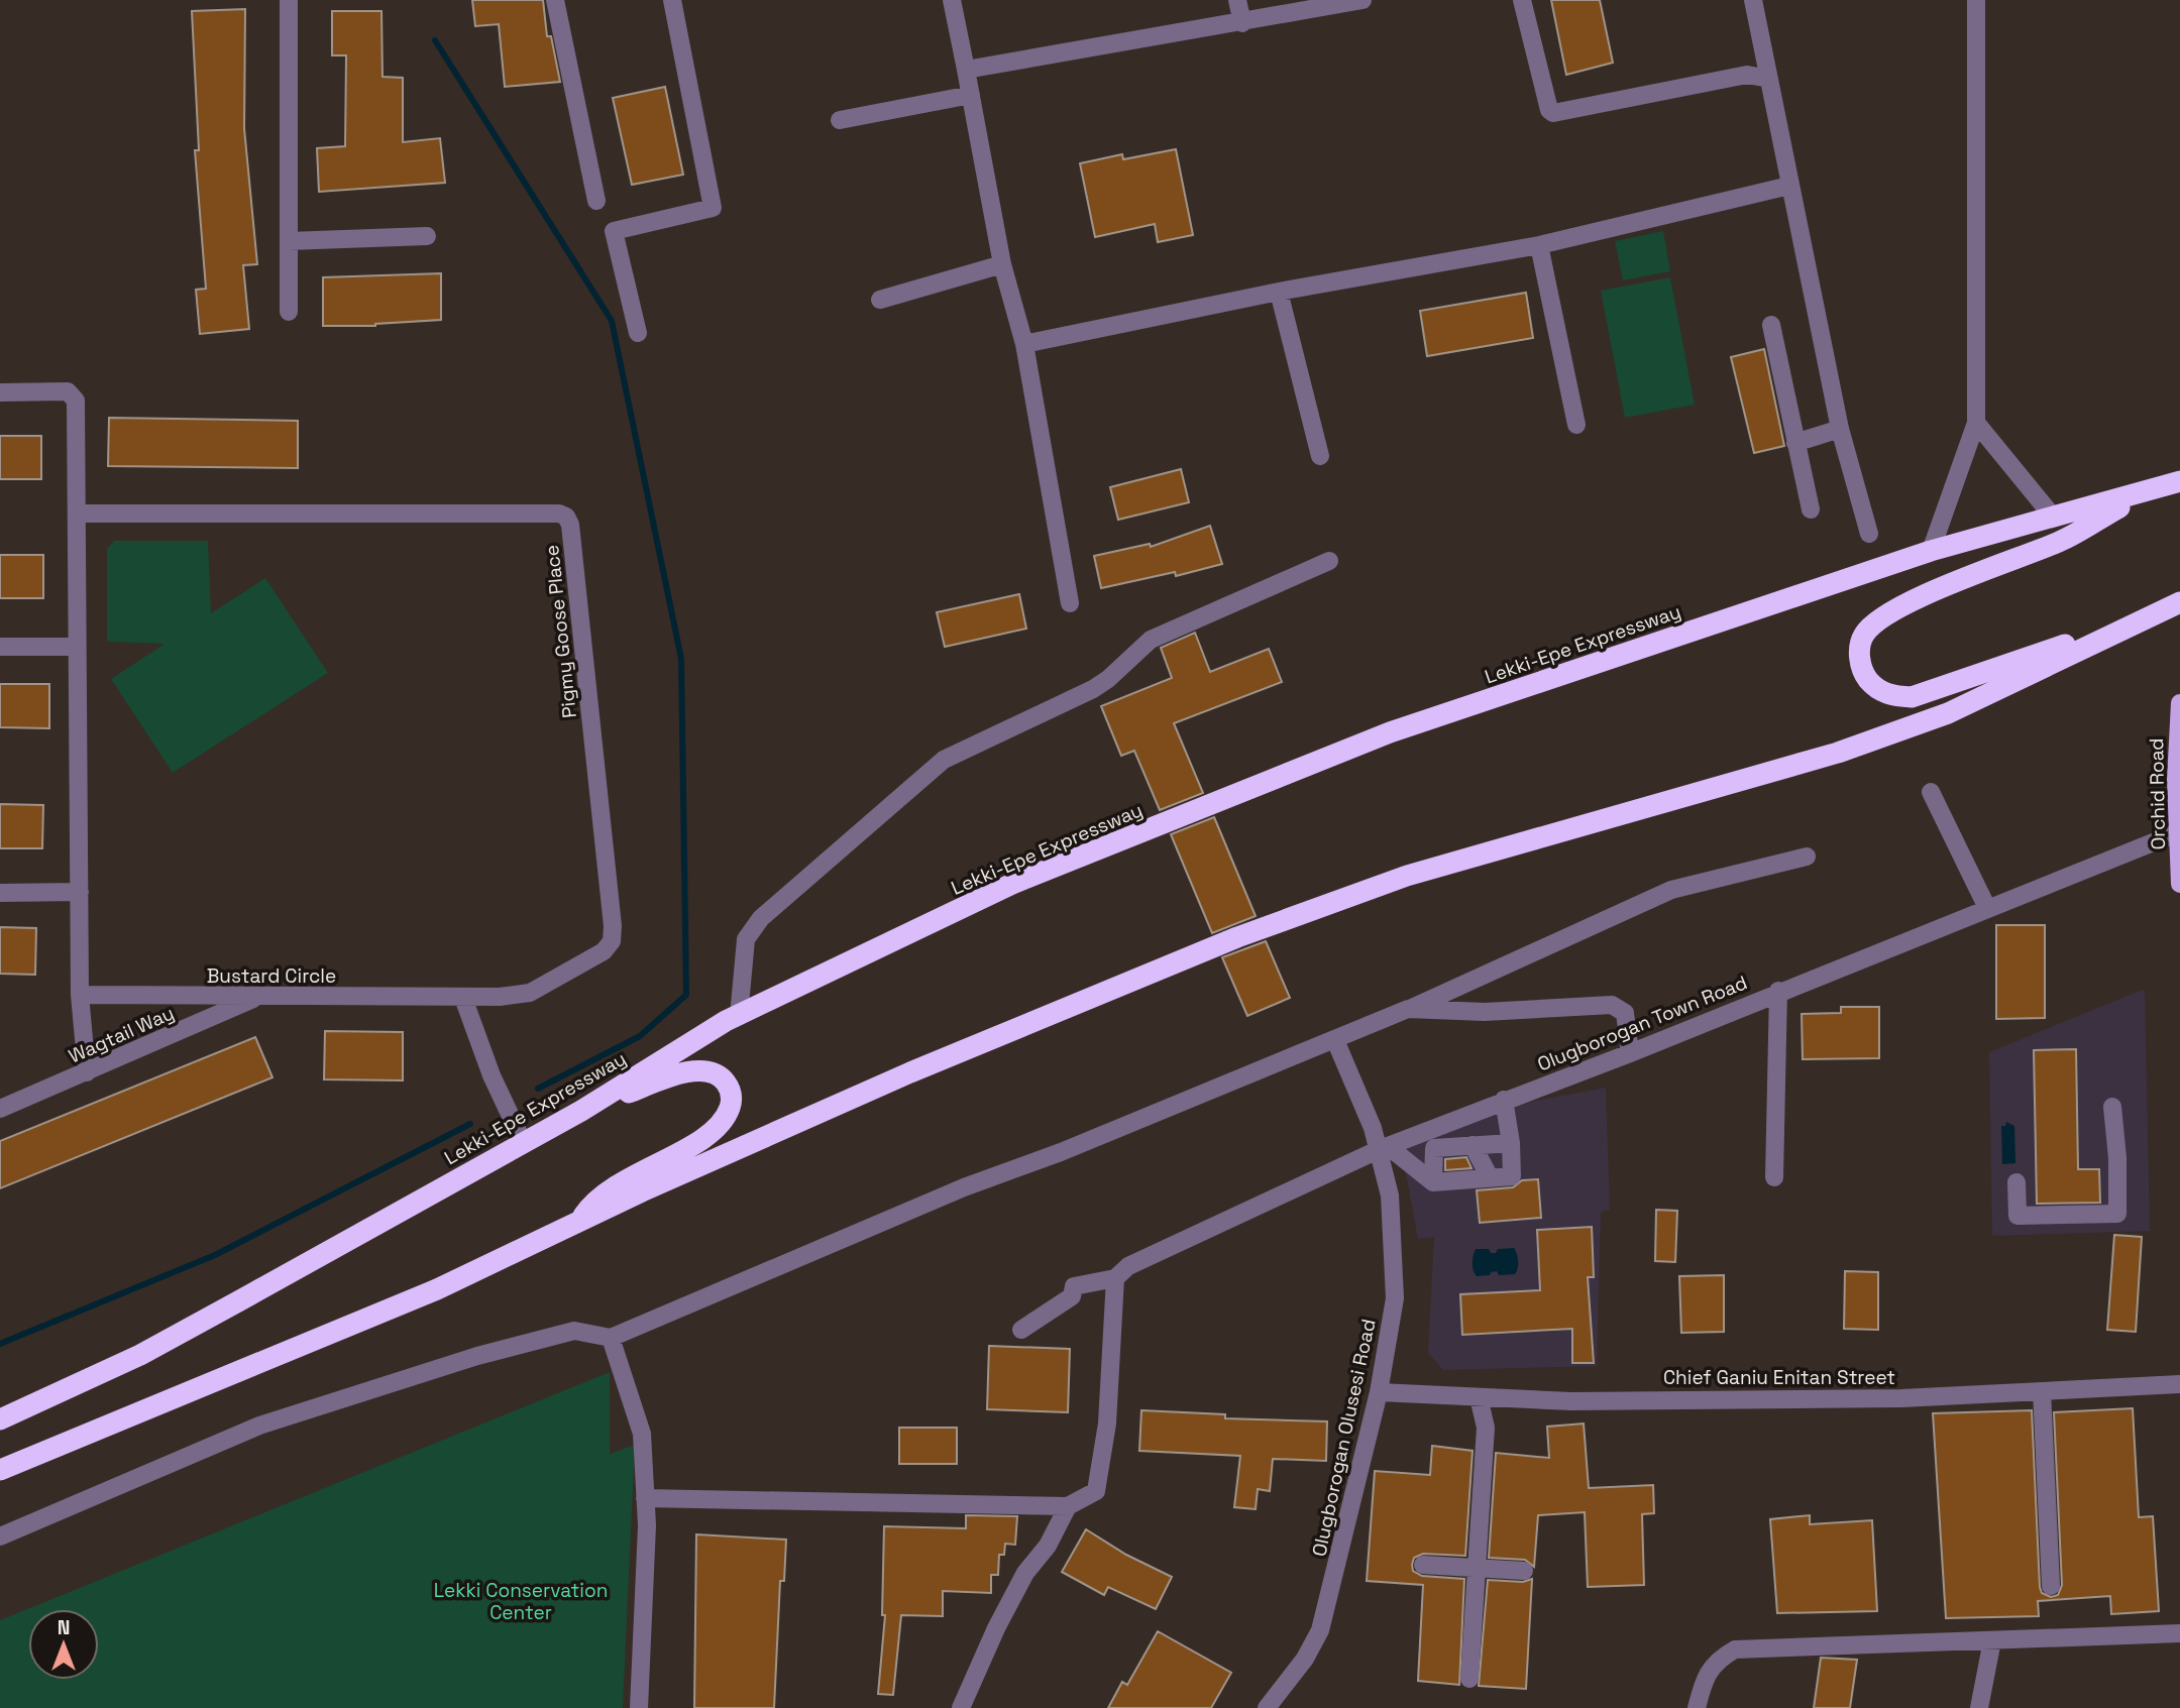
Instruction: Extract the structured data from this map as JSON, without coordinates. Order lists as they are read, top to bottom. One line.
{"streets":{"highway":["Lekki-Epe Expressway"],"main road":["Orchid Road"],"street":["Pigmy Goose Place","Bustard Circle","Olugborogan Town Road","Wagtail Way","Chief Ganiu Enitan Street","Olugborogan Olusesi Road"]},"crossings":[["Pigmy Goose Place","Bustard Circle"],["Orchid Road","Olugborogan Town Road"],["Bustard Circle","Wagtail Way"],["Olugborogan Town Road","Olugborogan Olusesi Road"],["Chief Ganiu Enitan Street","Olugborogan Olusesi Road"]],"parks":["Lekki Conservation Center"],"north":"top"}
